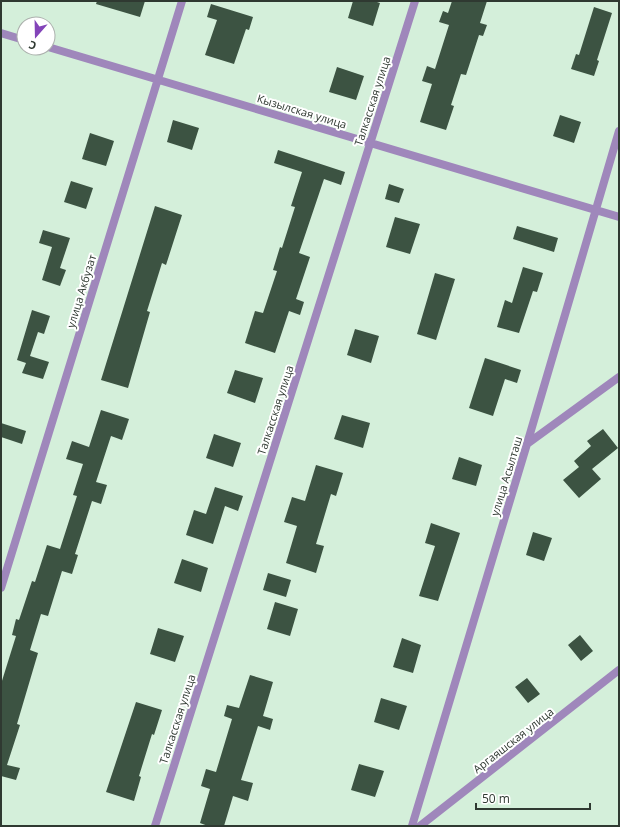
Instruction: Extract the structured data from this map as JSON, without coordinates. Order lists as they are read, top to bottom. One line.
{"streets":{"street":["Талкасская улица","Кызылская улица","улица Акбузат","улица Асылташ","Аргаяшская улица"]},"crossings":[["Талкасская улица","Кызылская улица"],["Кызылская улица","улица Акбузат"],["Кызылская улица","улица Асылташ"]],"scale_bar":"50 m","north":"bottom"}
